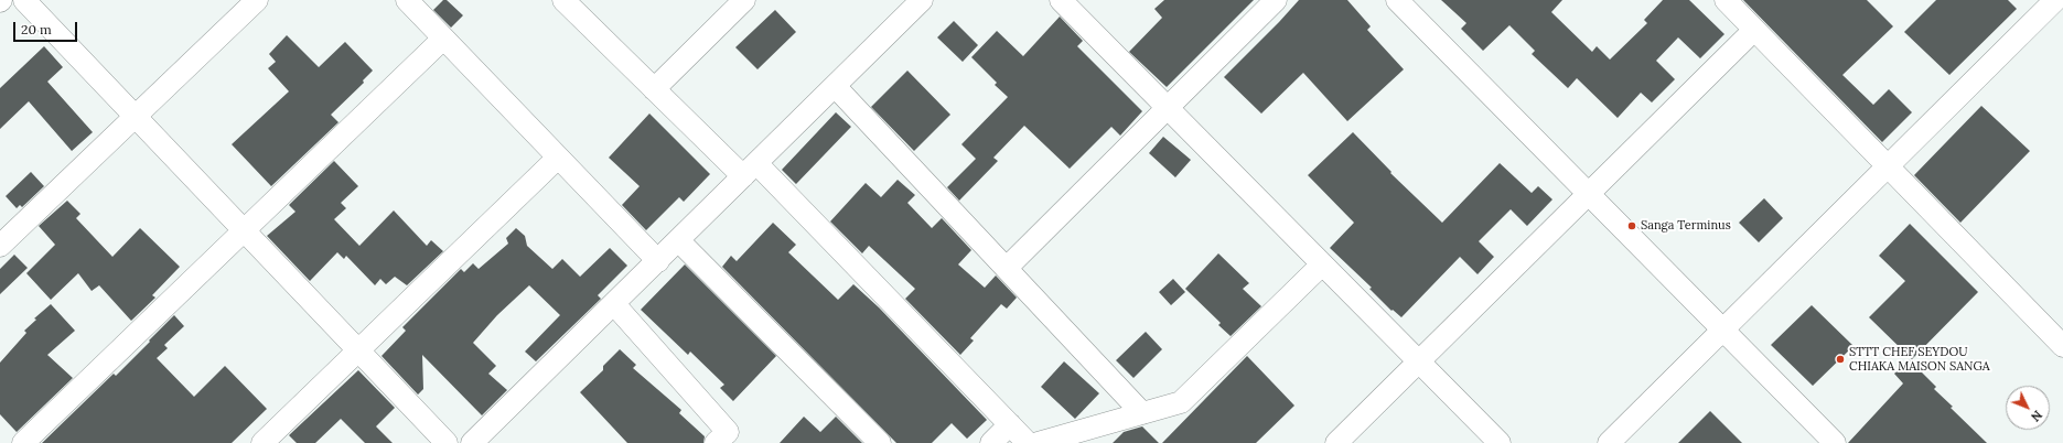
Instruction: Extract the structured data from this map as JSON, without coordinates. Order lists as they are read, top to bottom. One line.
{"places":["Sanga Terminus","STTT CHEF SEYDOU CHIAKA MAISON SANGA"],"scale_bar":"20 m","north":"bottom right"}
